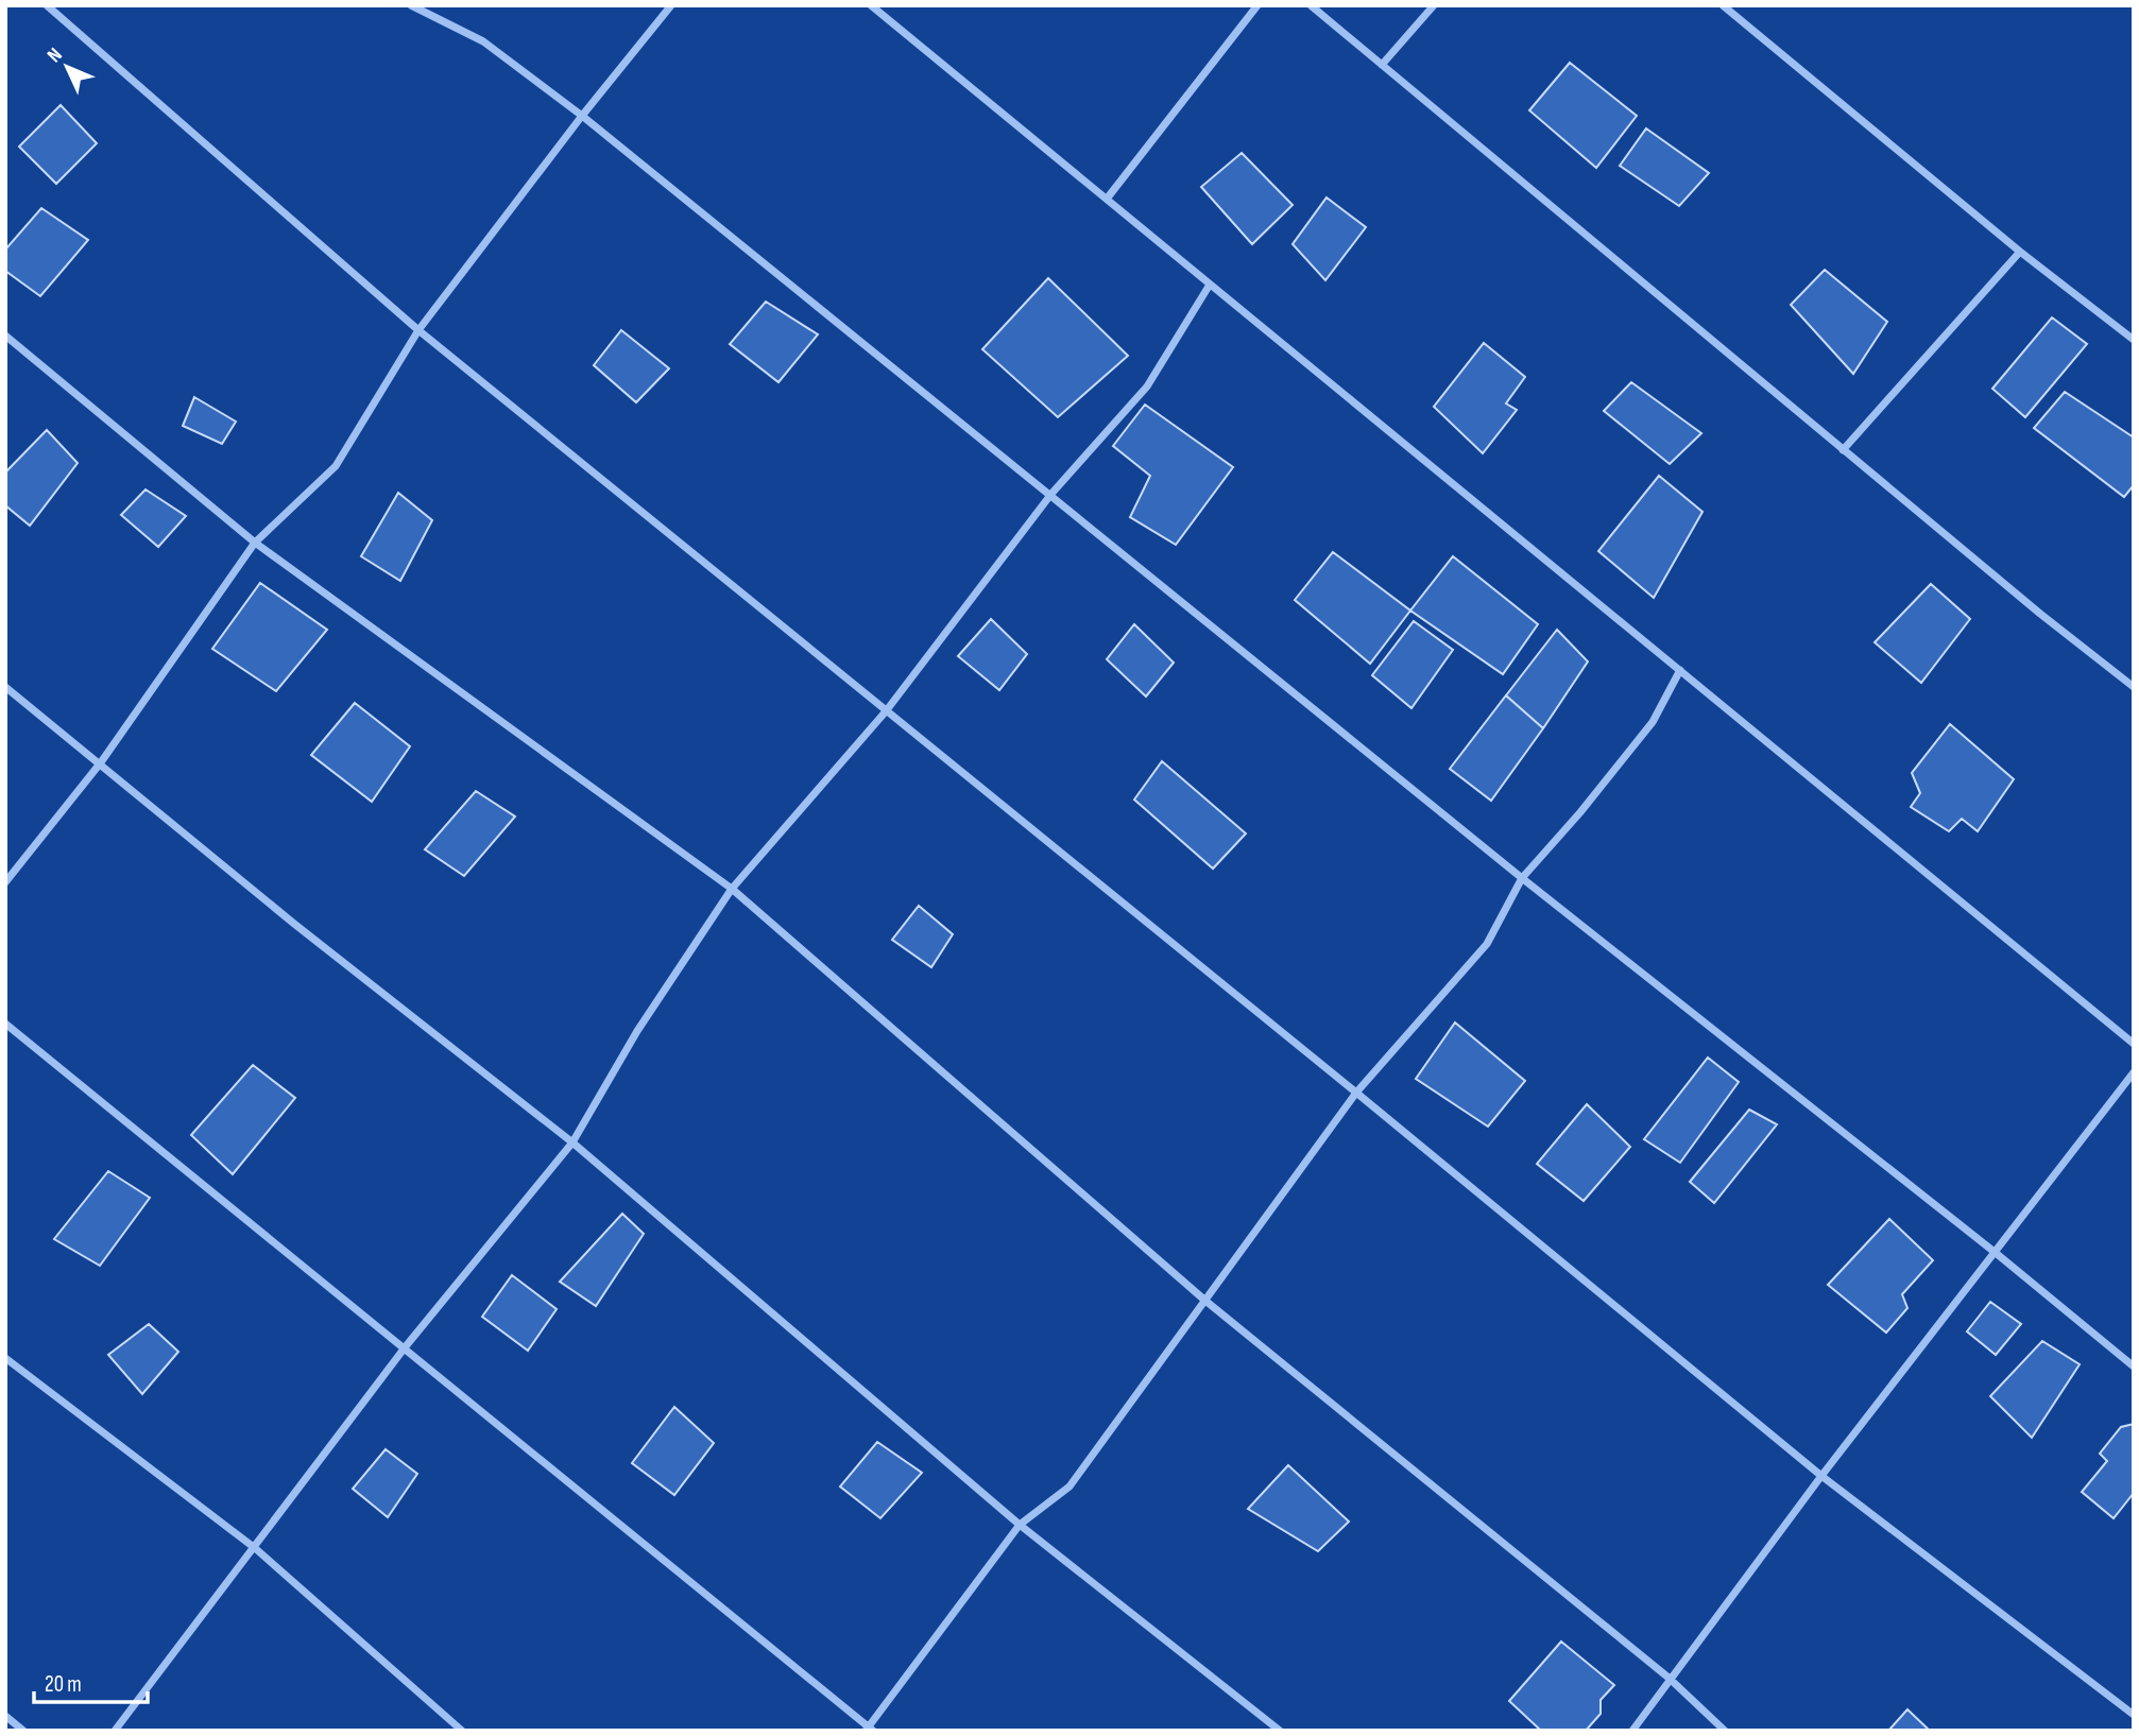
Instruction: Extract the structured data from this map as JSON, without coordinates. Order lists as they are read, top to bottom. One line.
{"scale_bar":"20 m","north":"top left"}
